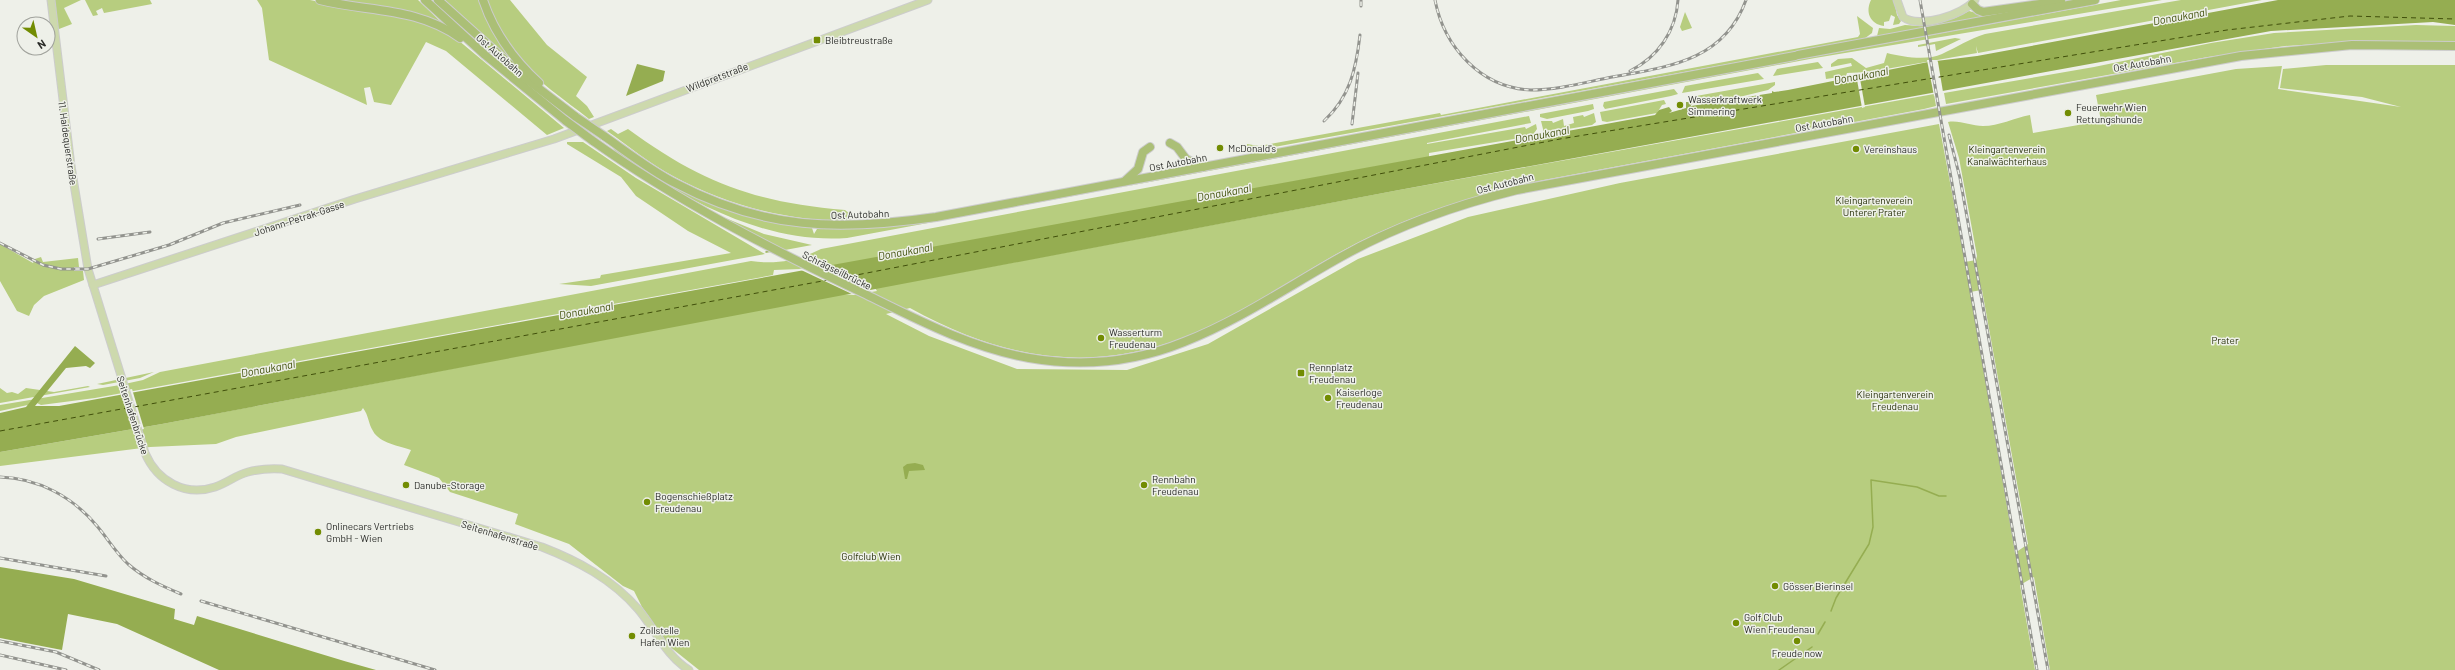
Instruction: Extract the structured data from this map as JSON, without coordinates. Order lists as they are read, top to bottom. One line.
{"streets":{"highway":["Ost Autobahn","Schrägseilbrücke"],"main road":["Wildpretstraße","11. Haidequerstraße","Johann-Petrak-Gasse","Seitenhafenbrücke","Seitenhafenstraße"]},"crossings":[["Ost Autobahn","Schrägseilbrücke"],["Wildpretstraße","Johann-Petrak-Gasse"],["11. Haidequerstraße","Johann-Petrak-Gasse"],["11. Haidequerstraße","Seitenhafenbrücke"],["Johann-Petrak-Gasse","Seitenhafenbrücke"],["Seitenhafenbrücke","Seitenhafenstraße"]],"water":["Donaukanal"],"parks":["Kleingartenverein Kanalwächterhaus","Kleingartenverein Unterer Prater","Prater","Kleingartenverein Freudenau","Golfclub Wien"],"places":{"transit":["Bleibtreustraße","Rennplatz Freudenau"],"other":["Wasserkraftwerk Simmering","Feuerwehr Wien Rettungshunde","McDonald's","Vereinshaus","Wasserturm Freudenau","Kaiserloge Freudenau","Danube-Storage","Rennbahn Freudenau","Bogenschießplatz Freudenau","Onlinecars Vertriebs GmbH - Wien","Gösser Bierinsel","Golf Club Wien Freudenau","Zollstelle Hafen Wien","Freude now"]},"north":"bottom right"}
